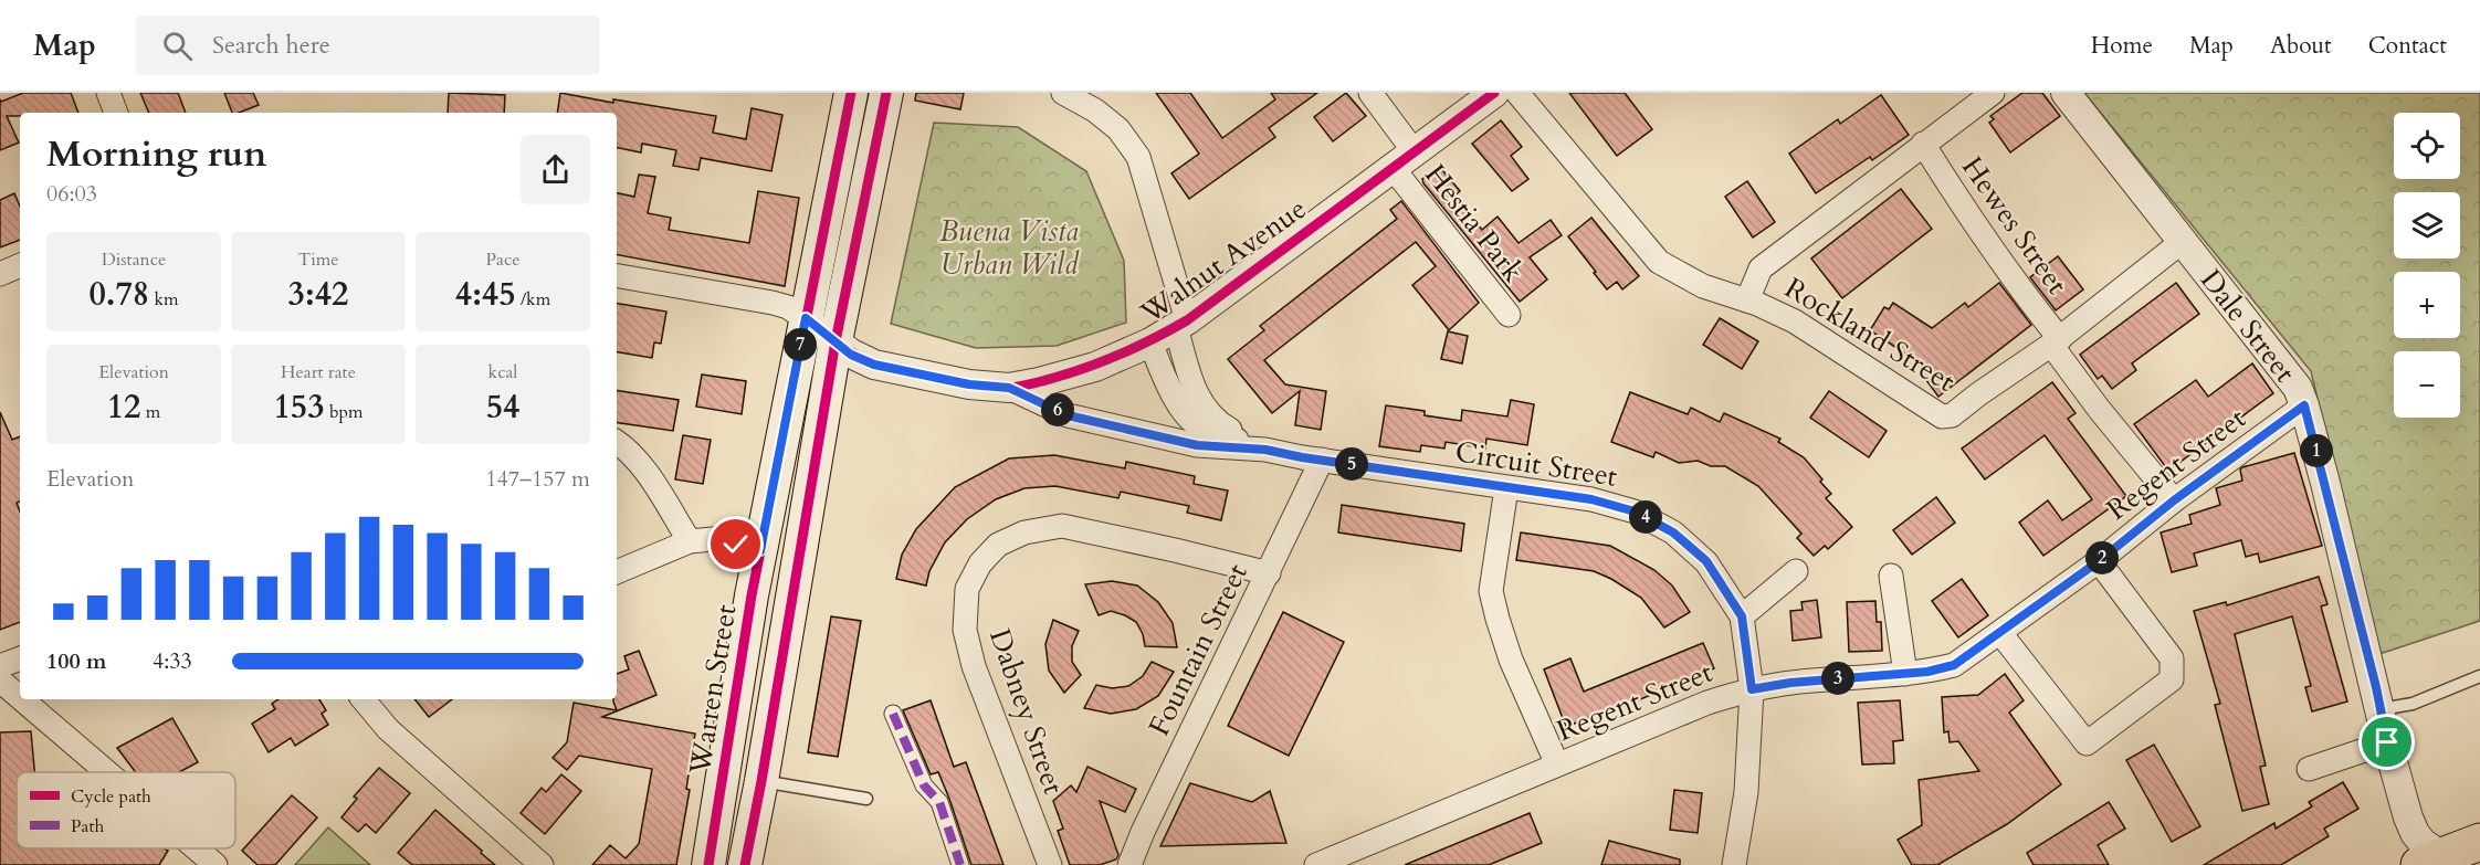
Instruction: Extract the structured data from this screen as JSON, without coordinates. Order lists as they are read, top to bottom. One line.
{"streets":{"main road":["Warren Street"],"street":["Hestia Park","Hewes Street","Walnut Avenue","Dale Street","Rockland Street","Circuit Street","Regent Street","Fountain Street","Dabney Street"]},"crossings":[["Hestia Park","Walnut Avenue"],["Hewes Street","Rockland Street"],["Hewes Street","Regent Street"],["Walnut Avenue","Circuit Street"],["Walnut Avenue","Warren Street"],["Dale Street","Rockland Street"],["Dale Street","Regent Street"],["Circuit Street","Regent Street"],["Circuit Street","Fountain Street"],["Fountain Street","Dabney Street"]],"parks":["Buena Vista Urban Wild"],"legend":["Cycle path","Path"],"page":{"header":"Map","search":"Search here","nav":["Home","Map","About","Contact"],"map_buttons":["+","−"],"heading":["Morning run","06:03"],"stats":[["Distance","0.78 km"],["Time","3:42"],["Pace","4:45 /km"],["Elevation","12 m"],["Heart rate","153 bpm"],["kcal","54"]],"pins":["7","6","1","5","4","2","3"],"chart":["Elevation","147–157 m"],"list":[{"name":"100 m","note":"4:33"}]}}
